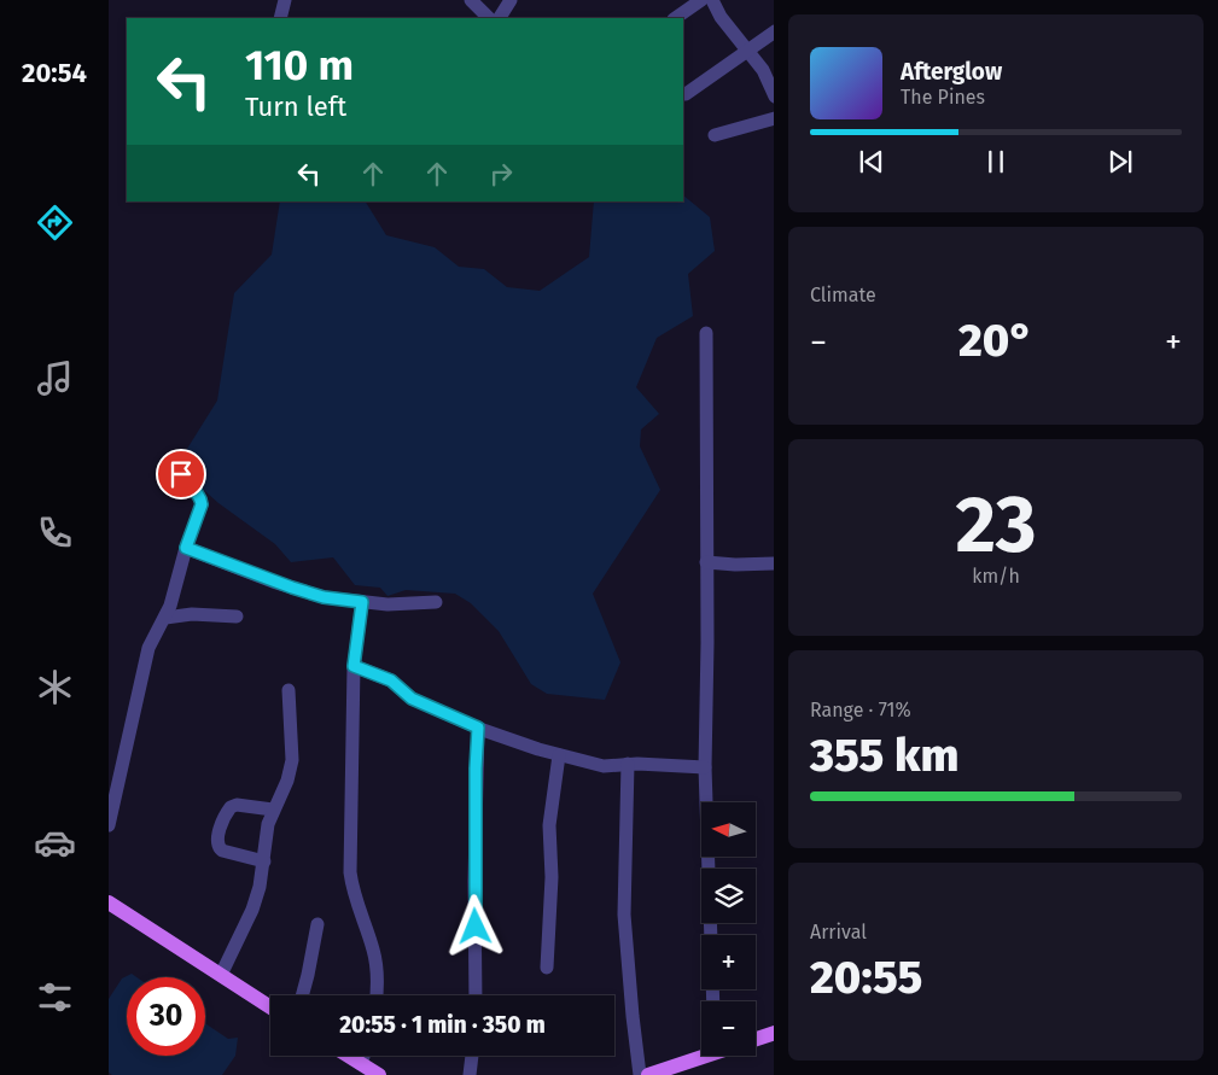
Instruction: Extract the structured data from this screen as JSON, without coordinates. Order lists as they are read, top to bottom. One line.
{"north":"left","page":{"tabs":"20:54","turn":["110 m","Turn left"],"song":["Afterglow","The Pines"],"tile":["Climate",["23","km/h"],["Range · 71%","355 km"],["Arrival","20:55"]],"heat":["−","20°","+"],"map_buttons":["+","−"],"limit":"30","trip":"20:55 · 1 min · 350 m"}}
